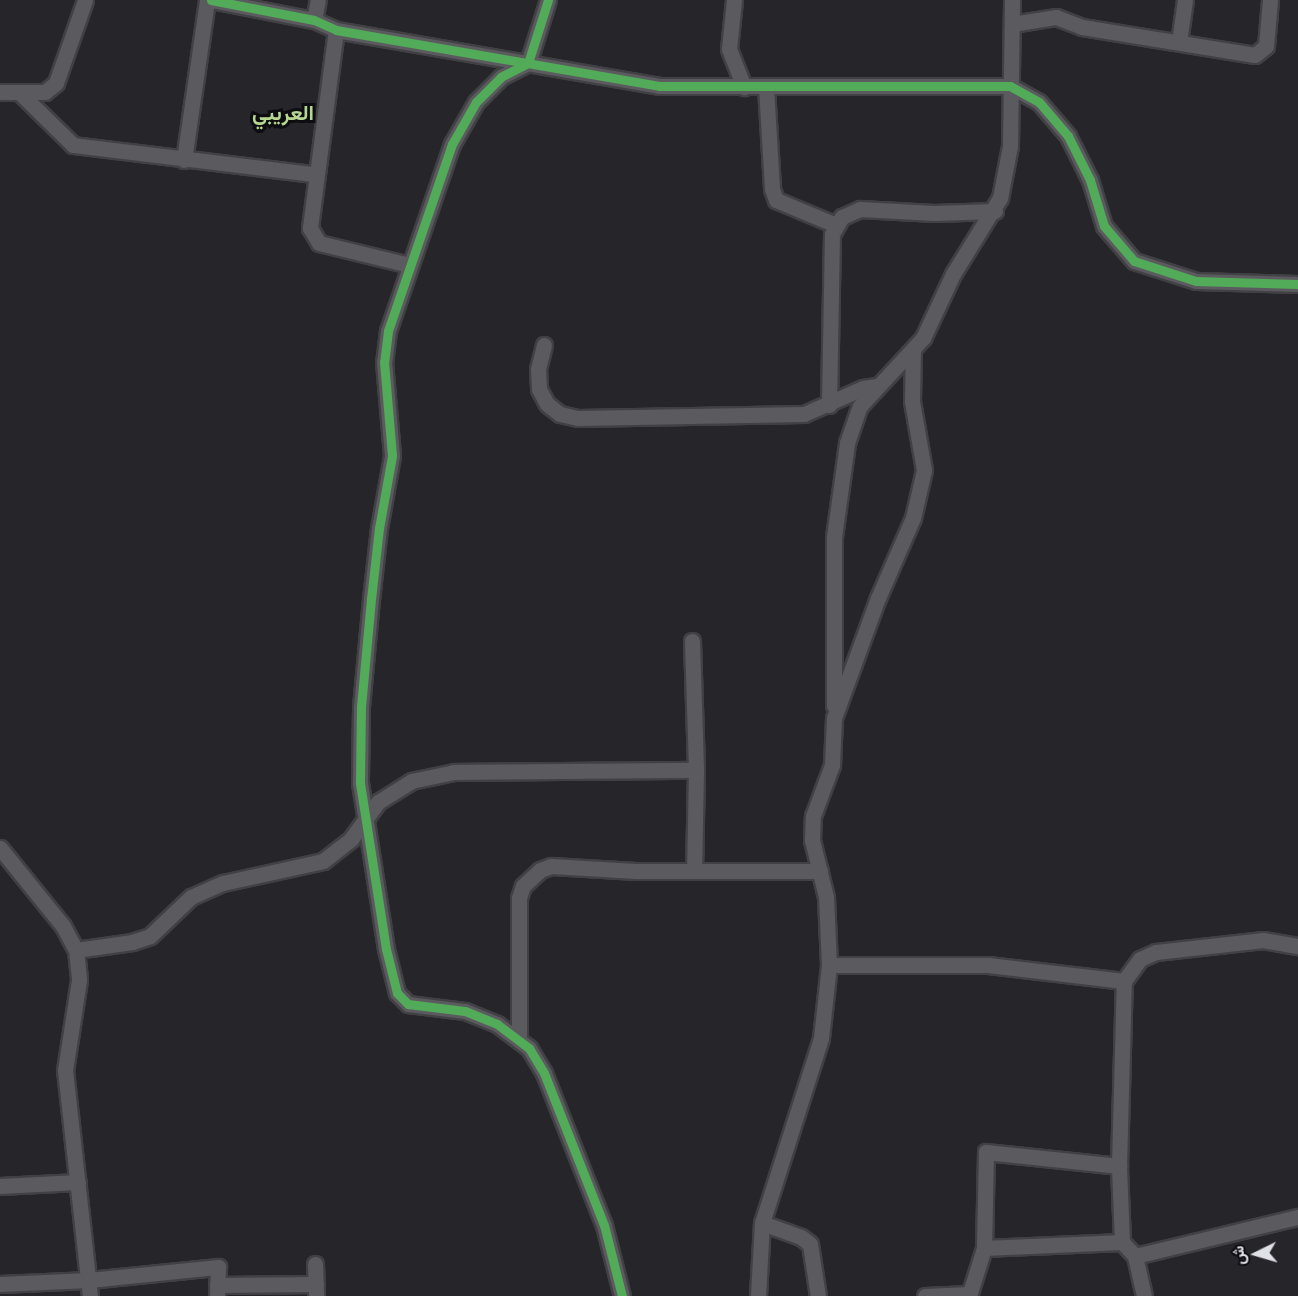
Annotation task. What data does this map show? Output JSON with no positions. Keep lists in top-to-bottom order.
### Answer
{
  "districts": ["العريبي"],
  "north": "left"
}
